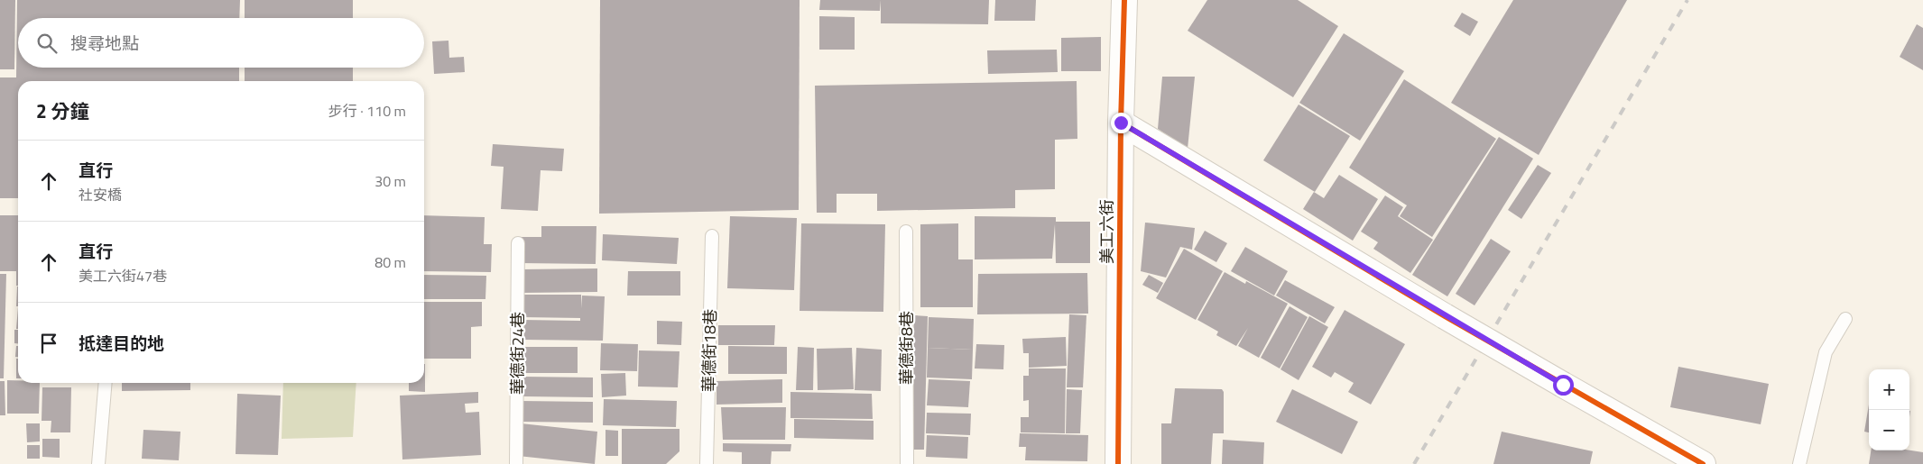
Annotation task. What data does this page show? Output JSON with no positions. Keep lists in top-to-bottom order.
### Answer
{
  "streets": {
    "street": ["美工六街"],
    "lane": ["華德街8巷", "華德街18巷", "華德街24巷"]
  },
  "page": {
    "search": "搜尋地點",
    "heading": ["2 分鐘", "步行 · 110 m"],
    "list": [
      ["直行", "社安橋", "30 m"],
      ["直行", "美工六街47巷", "80 m"],
      "抵達目的地"
    ],
    "map_buttons": ["+", "−"]
  }
}
